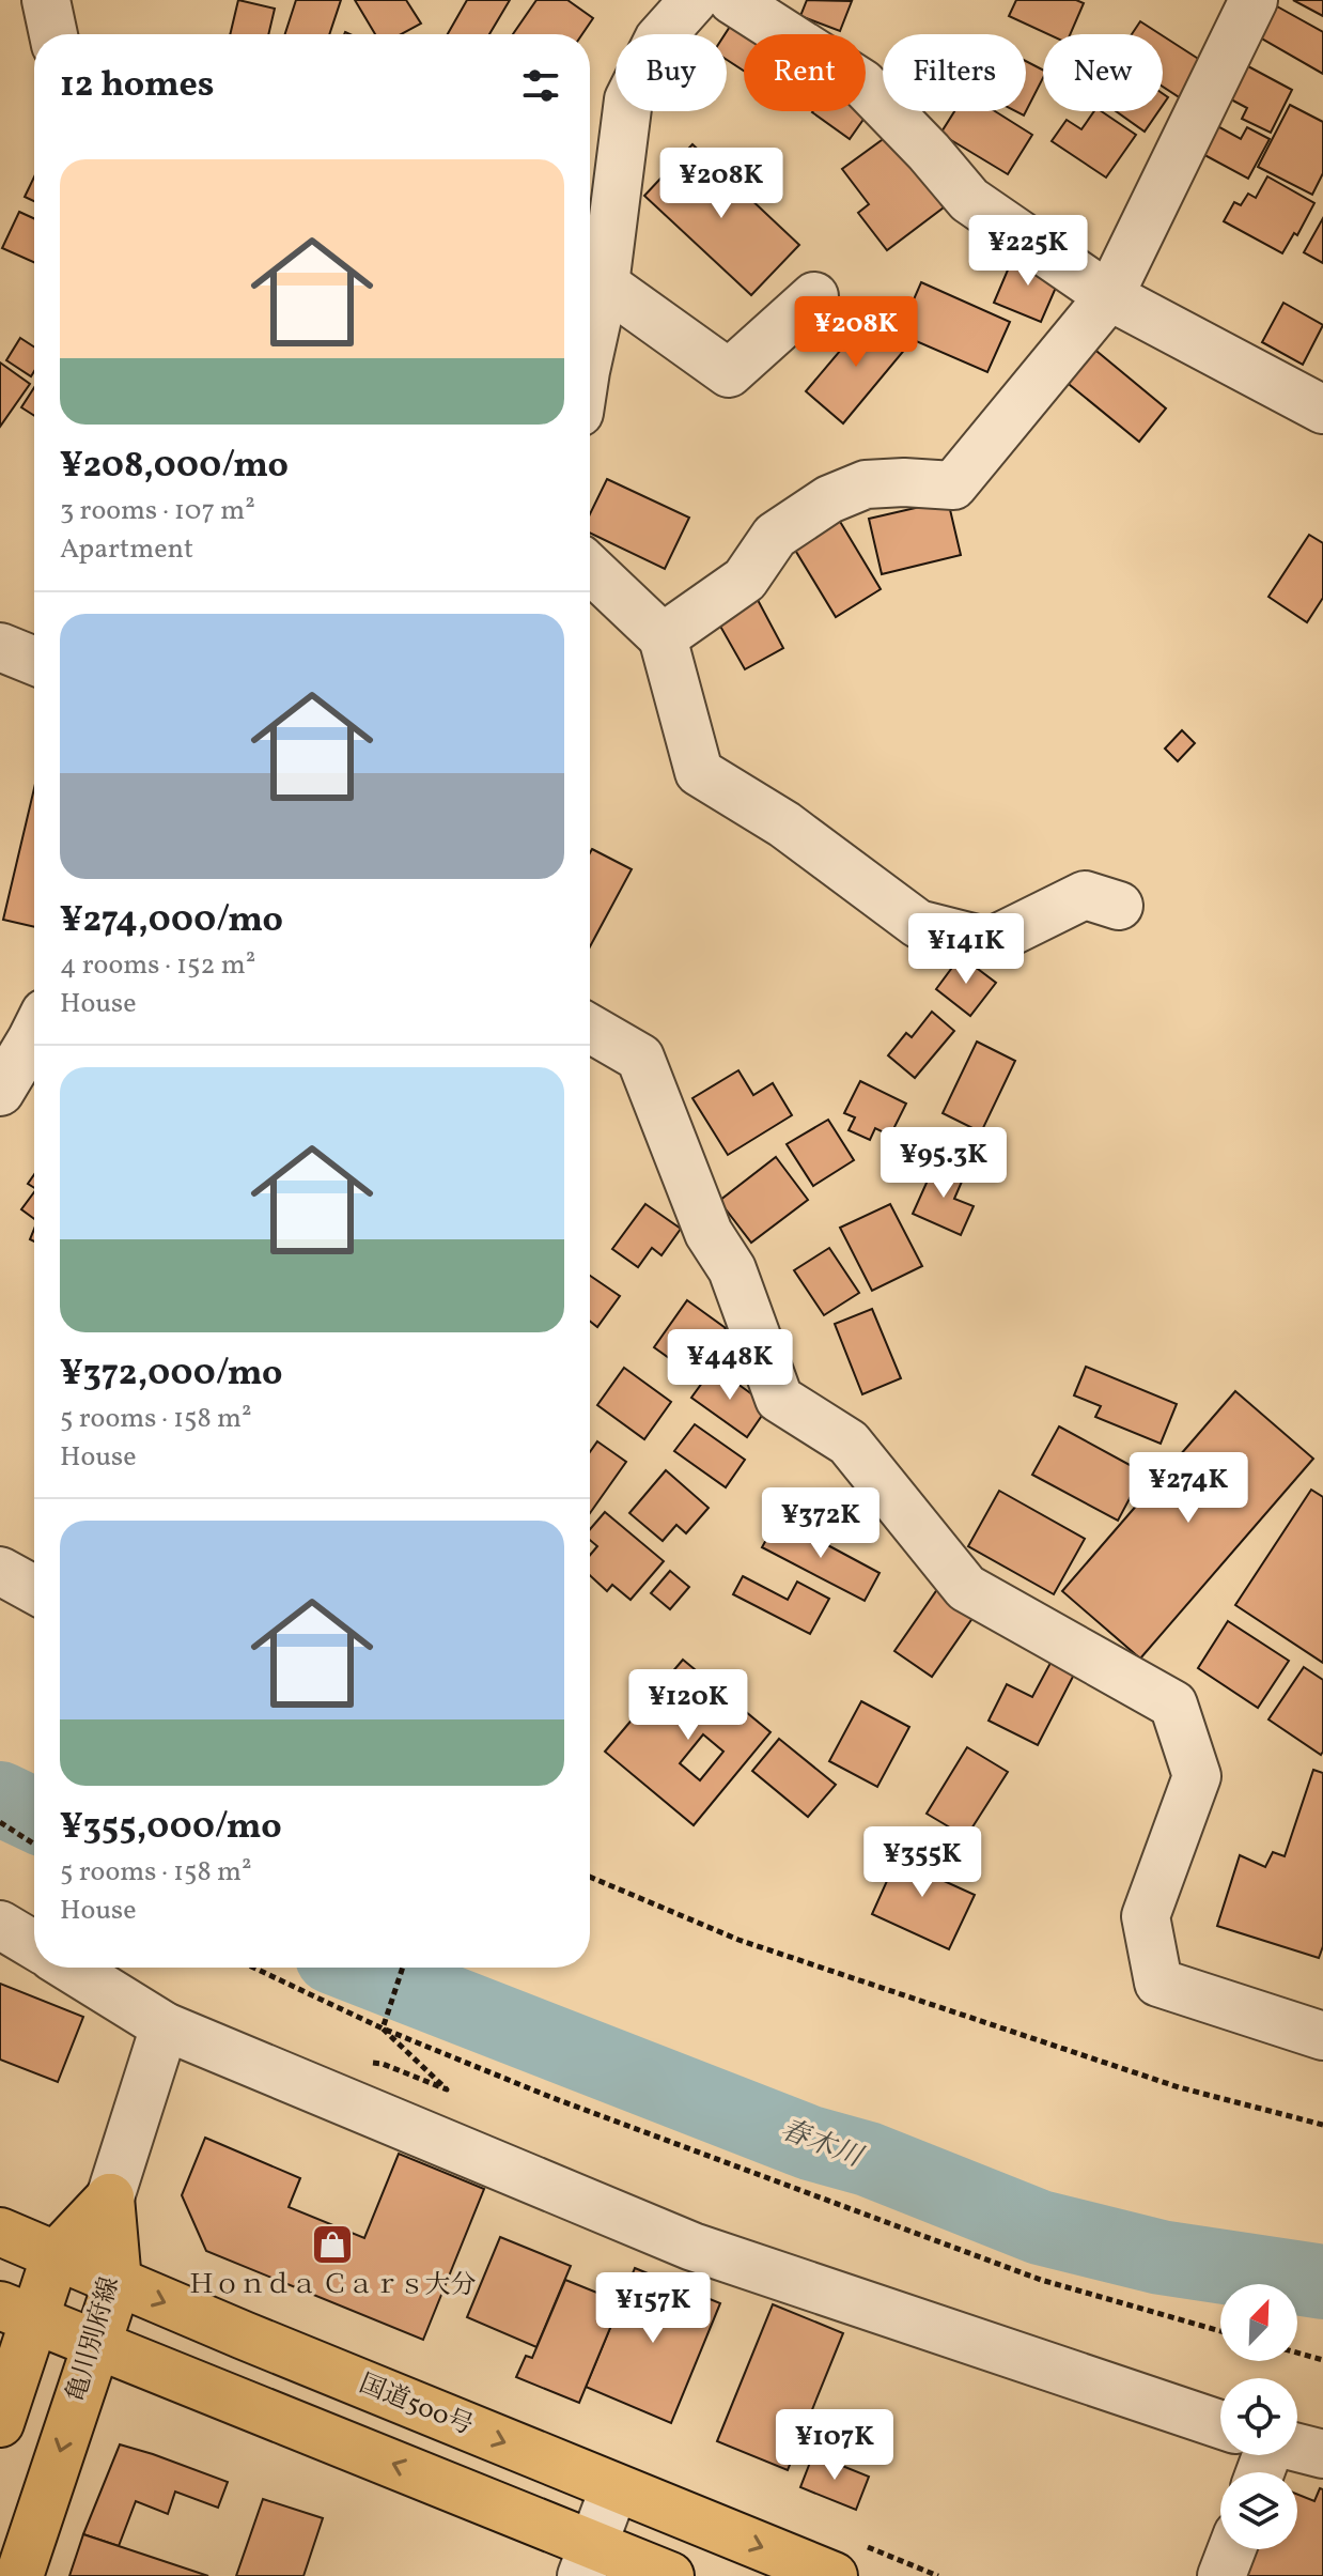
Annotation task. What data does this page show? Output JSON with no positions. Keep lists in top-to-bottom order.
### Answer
{
  "streets": {
    "main road": ["亀川別府線", "国道500号"]
  },
  "crossings": [
    ["亀川別府線", "国道500号"]
  ],
  "water": ["春木川"],
  "places": {
    "shop": ["Ｈｏｎｄａ Ｃａｒｓ大分"]
  },
  "north": "top right",
  "page": {
    "chip": [
      "Buy",
      "Rent",
      "Filters",
      "New"
    ],
    "heading": "12 homes",
    "list": [
      {
        "name": "¥208,000/mo",
        "note": "3 rooms · 107 m² · Apartment"
      },
      {
        "name": "¥274,000/mo",
        "note": "4 rooms · 152 m² · House"
      },
      {
        "name": "¥372,000/mo",
        "note": "5 rooms · 158 m² · House"
      },
      {
        "name": "¥355,000/mo",
        "note": "5 rooms · 158 m² · House"
      }
    ],
    "price": [
      "¥208K",
      "¥225K",
      "¥208K",
      "¥141K",
      "¥95.3K",
      "¥448K",
      "¥274K",
      "¥372K",
      "¥120K",
      "¥355K",
      "¥157K",
      "¥107K"
    ]
  }
}
